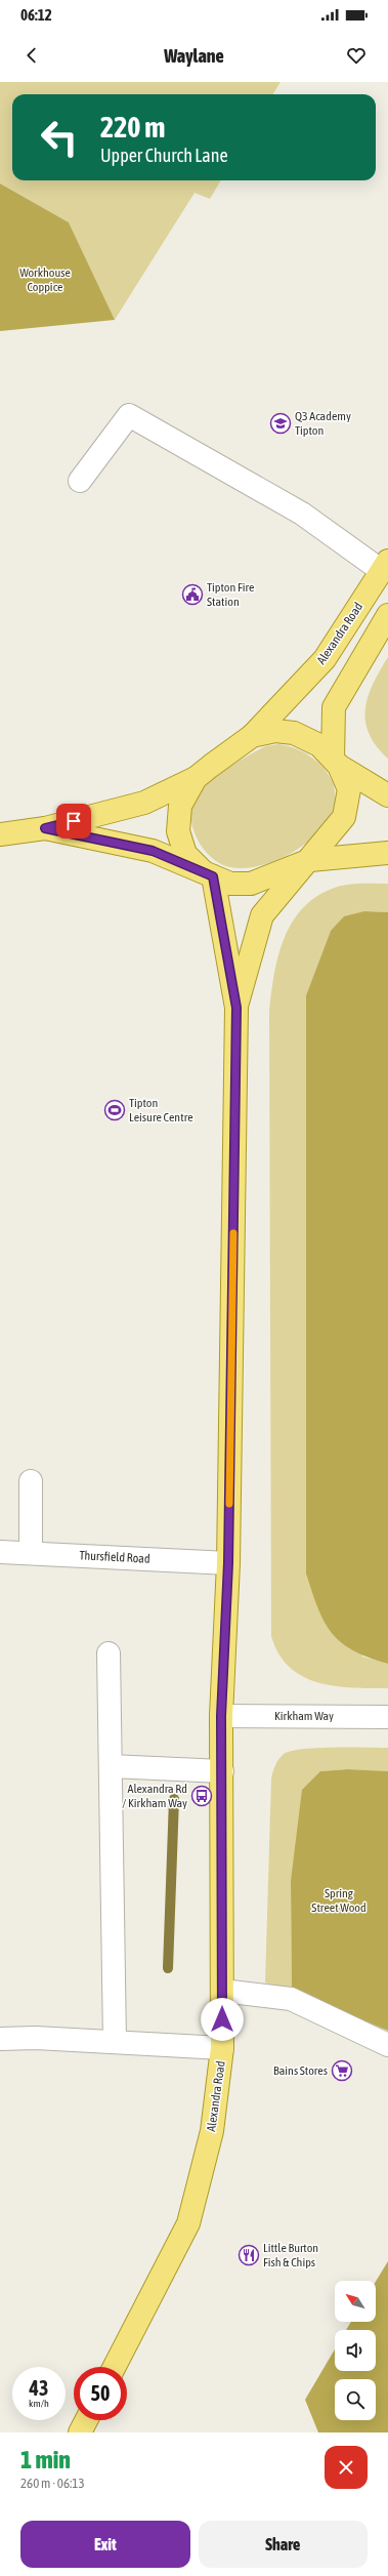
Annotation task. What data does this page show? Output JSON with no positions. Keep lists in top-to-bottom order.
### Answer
{
  "streets": {
    "main road": ["Alexandra Road"],
    "street": ["Thursfield Road", "Kirkham Way"]
  },
  "crossings": [
    ["Alexandra Road", "Thursfield Road"],
    ["Alexandra Road", "Kirkham Way"]
  ],
  "parks": ["Workhouse Coppice", "Spring Street Wood"],
  "places": {
    "school or university": ["Q3 Academy Tipton"],
    "public building": ["Tipton Fire Station"],
    "sports": ["Tipton Leisure Centre"],
    "bus stop": ["Alexandra Rd / Kirkham Way"],
    "supermarket": ["Bains Stores"],
    "restaurant": ["Little Burton Fish & Chips"]
  },
  "north": "top left",
  "page": {
    "status": "06:12",
    "header": "Waylane",
    "turn": ["220 m", "Upper Church Lane"],
    "speed": "43 km/h",
    "limit": "50",
    "heading": ["1 min", "260 m · 06:13"],
    "buttons": ["Exit", "Share"]
  }
}
